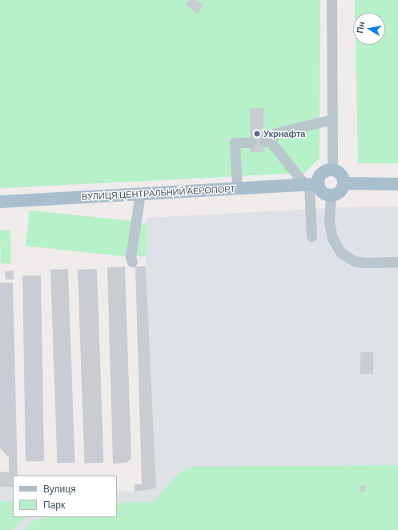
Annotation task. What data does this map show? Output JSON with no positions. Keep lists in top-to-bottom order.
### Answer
{
  "streets": {
    "main road": ["ВУЛИЦЯ ЦЕНТРАЛЬНИЙ АЕРОПОРТ"]
  },
  "places": ["Укрнафта"],
  "legend": ["Вулиця", "Парк"],
  "north": "left"
}
